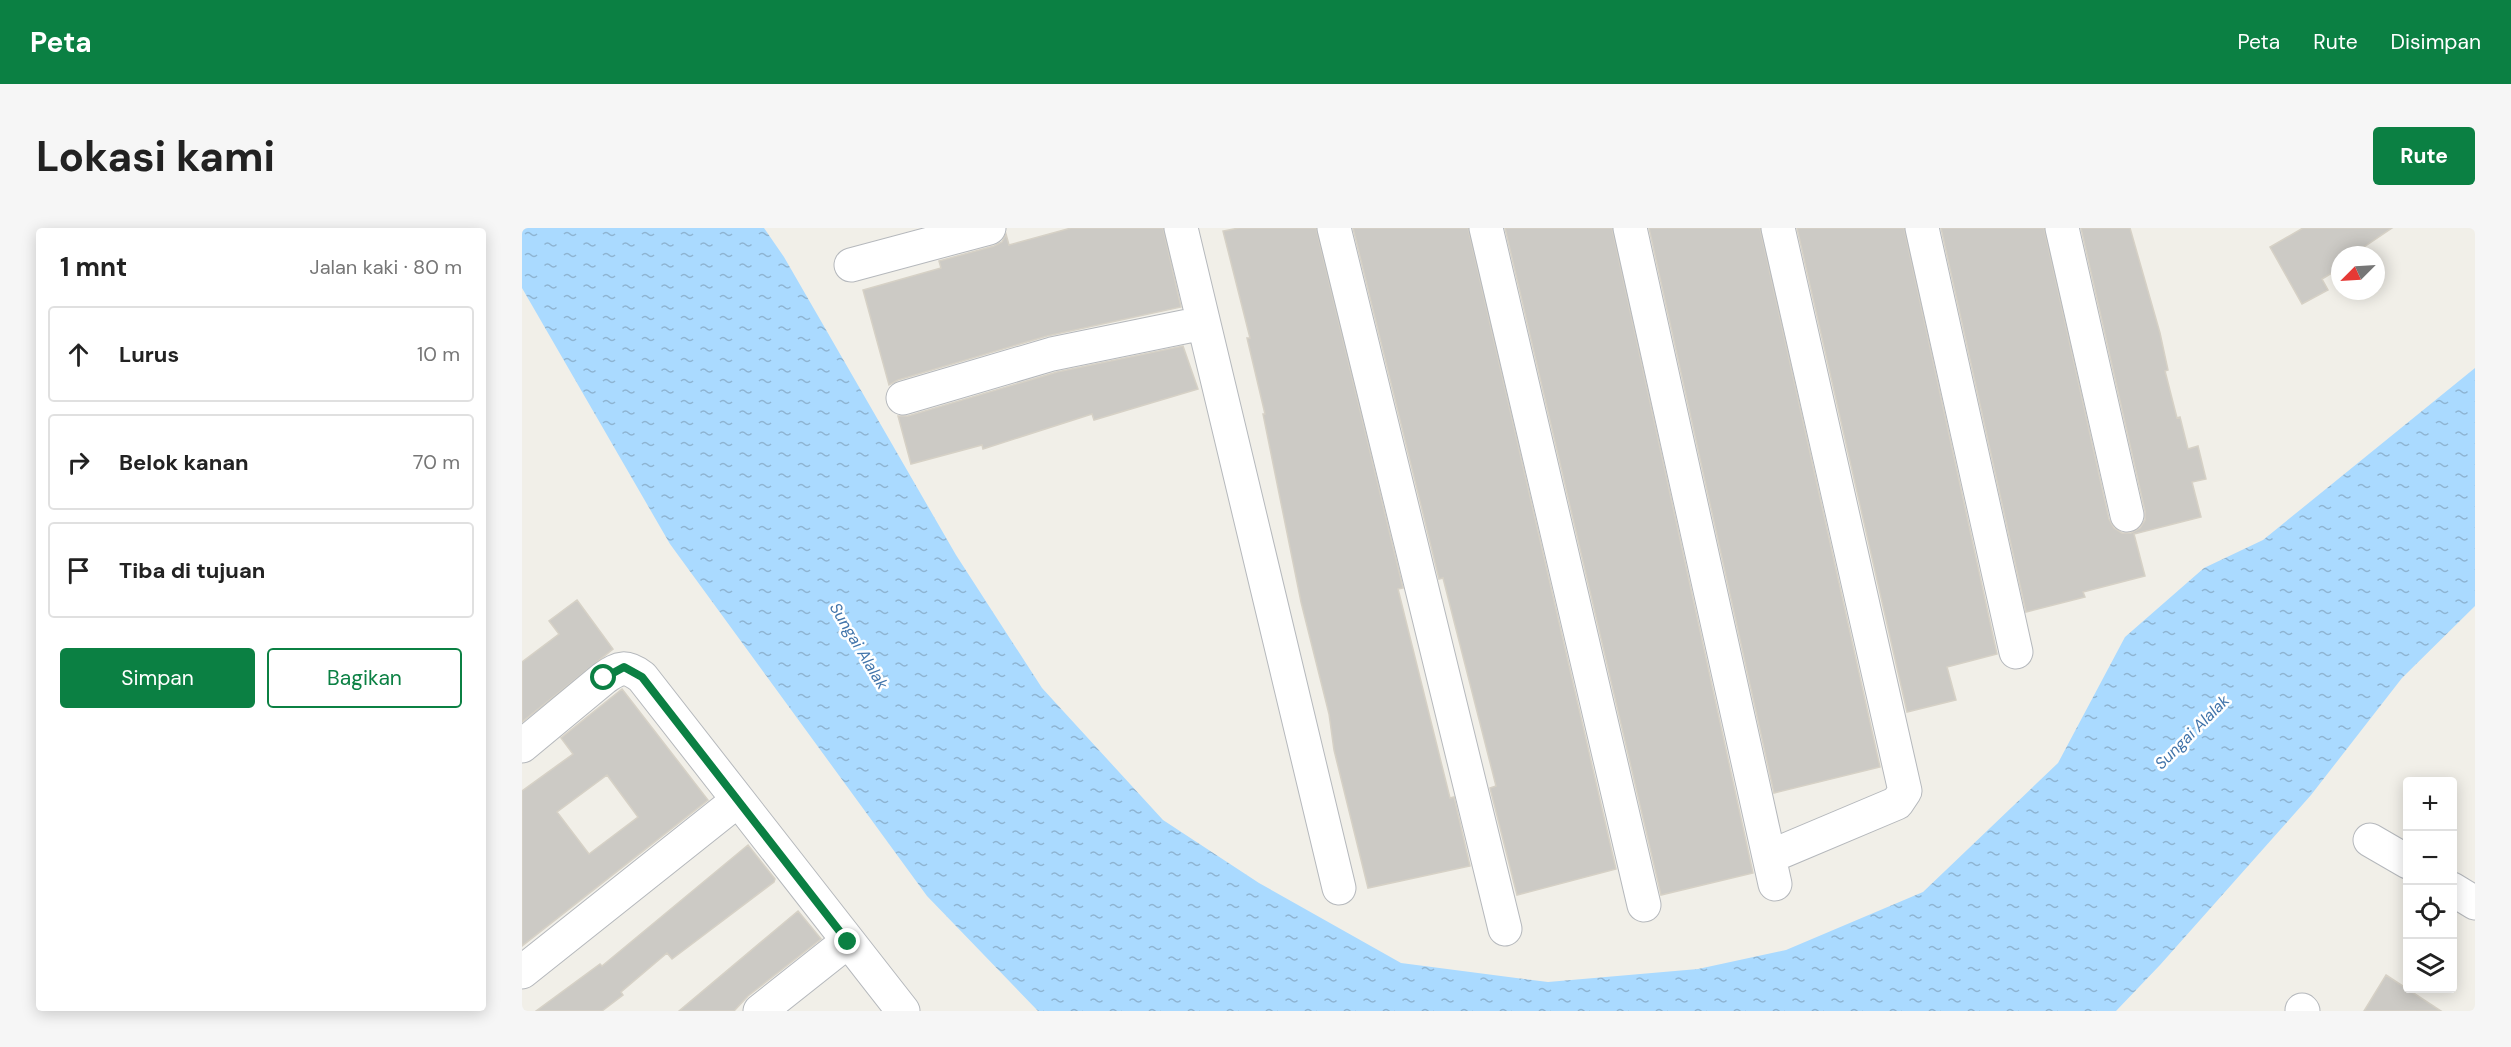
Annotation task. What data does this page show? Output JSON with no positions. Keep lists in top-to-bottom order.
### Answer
{
  "water": ["Sungai Alalak"],
  "north": "bottom left",
  "page": {
    "header": "Peta",
    "nav": ["Peta", "Rute", "Disimpan"],
    "buttons": [
      "Rute",
      ["Simpan", "Bagikan"]
    ],
    "title": "Lokasi kami",
    "heading": ["1 mnt", "Jalan kaki · 80 m"],
    "list": [
      ["Lurus", "10 m"],
      ["Belok kanan", "70 m"],
      "Tiba di tujuan"
    ],
    "map_buttons": ["+", "−"]
  }
}
